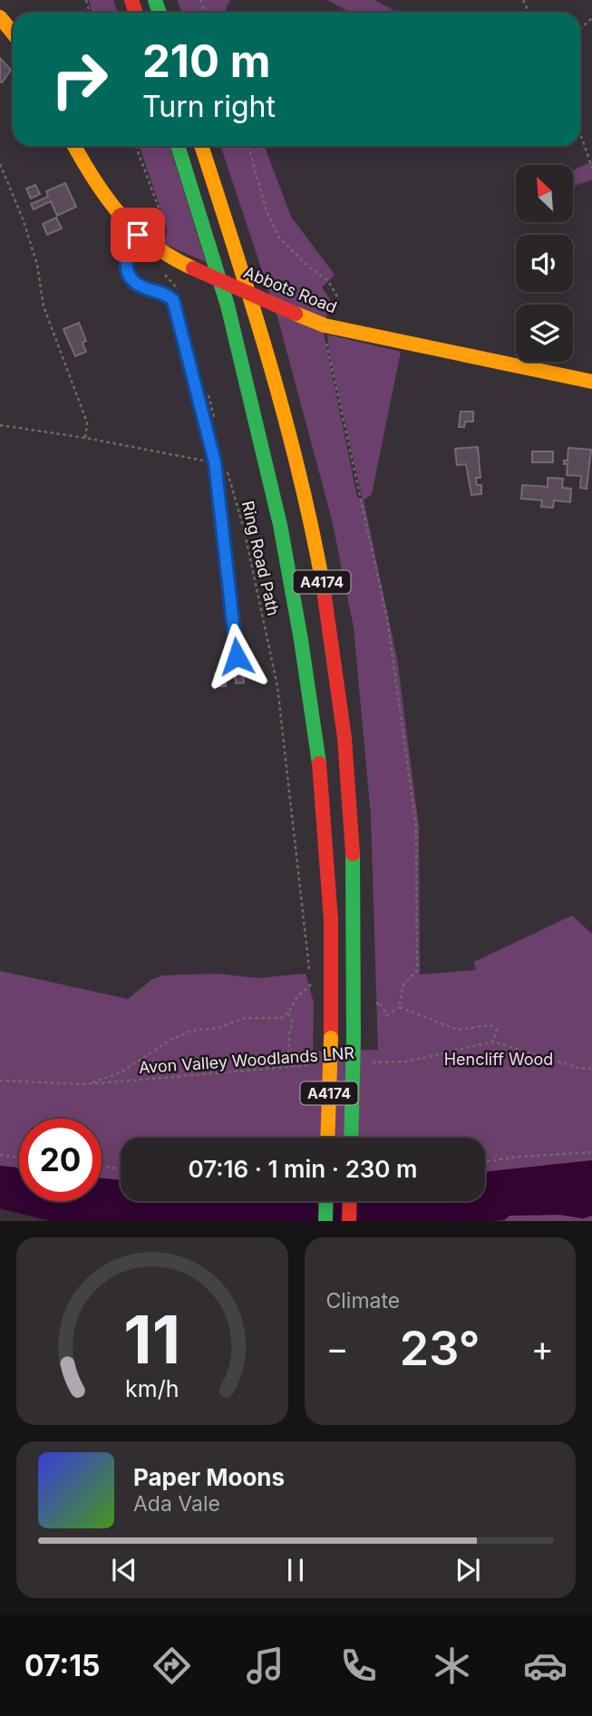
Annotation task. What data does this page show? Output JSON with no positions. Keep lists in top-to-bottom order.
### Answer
{
  "streets": {
    "main road": ["Abbots Road", "A4174"],
    "path": ["Ring Road Path", "Avon Valley Woodlands LNR"]
  },
  "parks": ["Hencliff Wood"],
  "north": "top left",
  "page": {
    "turn": ["210 m", "Turn right"],
    "limit": "20",
    "trip": "07:16 · 1 min · 230 m",
    "tile": "Climate",
    "heat": ["−", "23°", "+"],
    "song": ["Paper Moons", "Ada Vale"],
    "tabs": "07:15",
    "gauge": ["11", "km/h"]
  }
}
